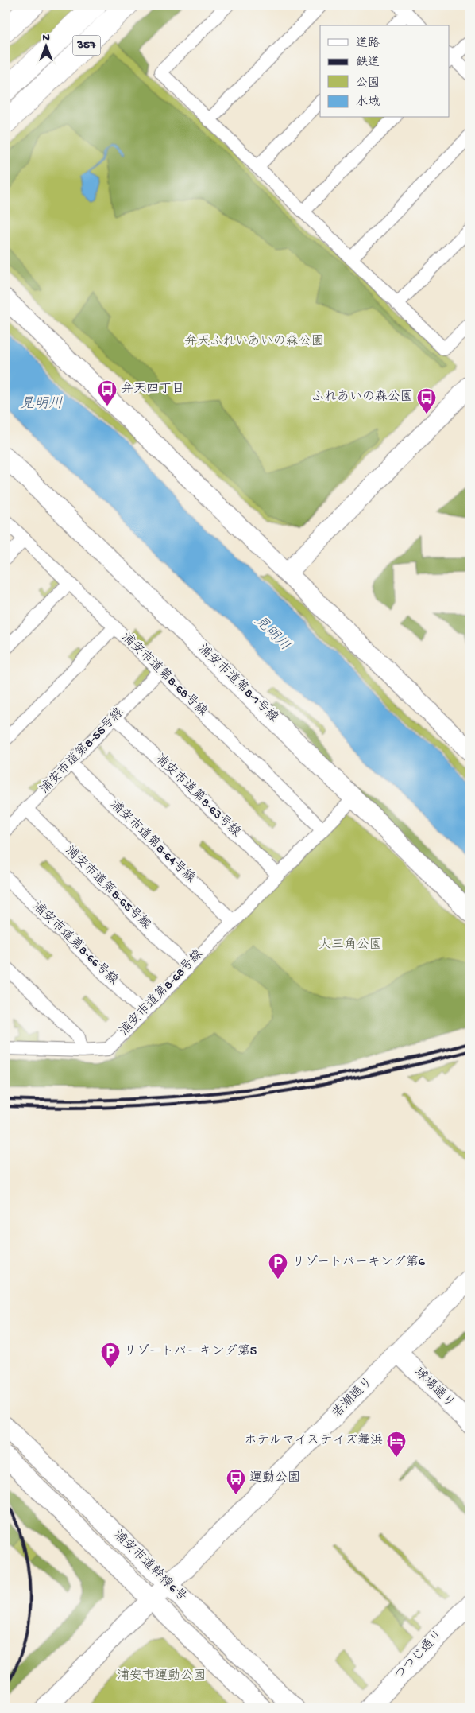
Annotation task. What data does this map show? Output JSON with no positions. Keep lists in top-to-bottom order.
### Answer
{
  "streets": {
    "highway": ["357"],
    "street": [
      "浦安市道第8-68号線",
      "浦安市道第8-1号線",
      "浦安市道第8-55号線",
      "浦安市道第8-63号線",
      "浦安市道第8-64号線",
      "浦安市道第8-65号線",
      "浦安市道第8-66号線",
      "球場通り",
      "若潮通り",
      "浦安市道幹線6号",
      "つつじ通り"
    ]
  },
  "crossings": [
    ["浦安市道第8-68号線", "浦安市道第8-1号線"],
    ["浦安市道第8-68号線", "浦安市道第8-55号線"],
    ["浦安市道第8-68号線", "浦安市道第8-63号線"],
    ["浦安市道第8-68号線", "浦安市道第8-64号線"],
    ["浦安市道第8-68号線", "浦安市道第8-65号線"],
    ["浦安市道第8-68号線", "浦安市道第8-66号線"],
    ["浦安市道第8-55号線", "浦安市道第8-63号線"],
    ["浦安市道第8-55号線", "浦安市道第8-64号線"],
    ["浦安市道第8-55号線", "浦安市道第8-65号線"],
    ["球場通り", "若潮通り"],
    ["若潮通り", "浦安市道幹線6号"]
  ],
  "water": ["見明川"],
  "parks": ["弁天ふれいあいの森公園", "大三角公園", "浦安市運動公園"],
  "places": {
    "bus stop": ["弁天四丁目", "ふれあいの森公園", "運動公園"],
    "parking": ["リゾートパーキング第6", "リゾートパーキング第5"],
    "hotel": ["ホテルマイステイズ舞浜"]
  },
  "legend": [
    "道路",
    "鉄道",
    "公園",
    "水域"
  ],
  "north": "top"
}
